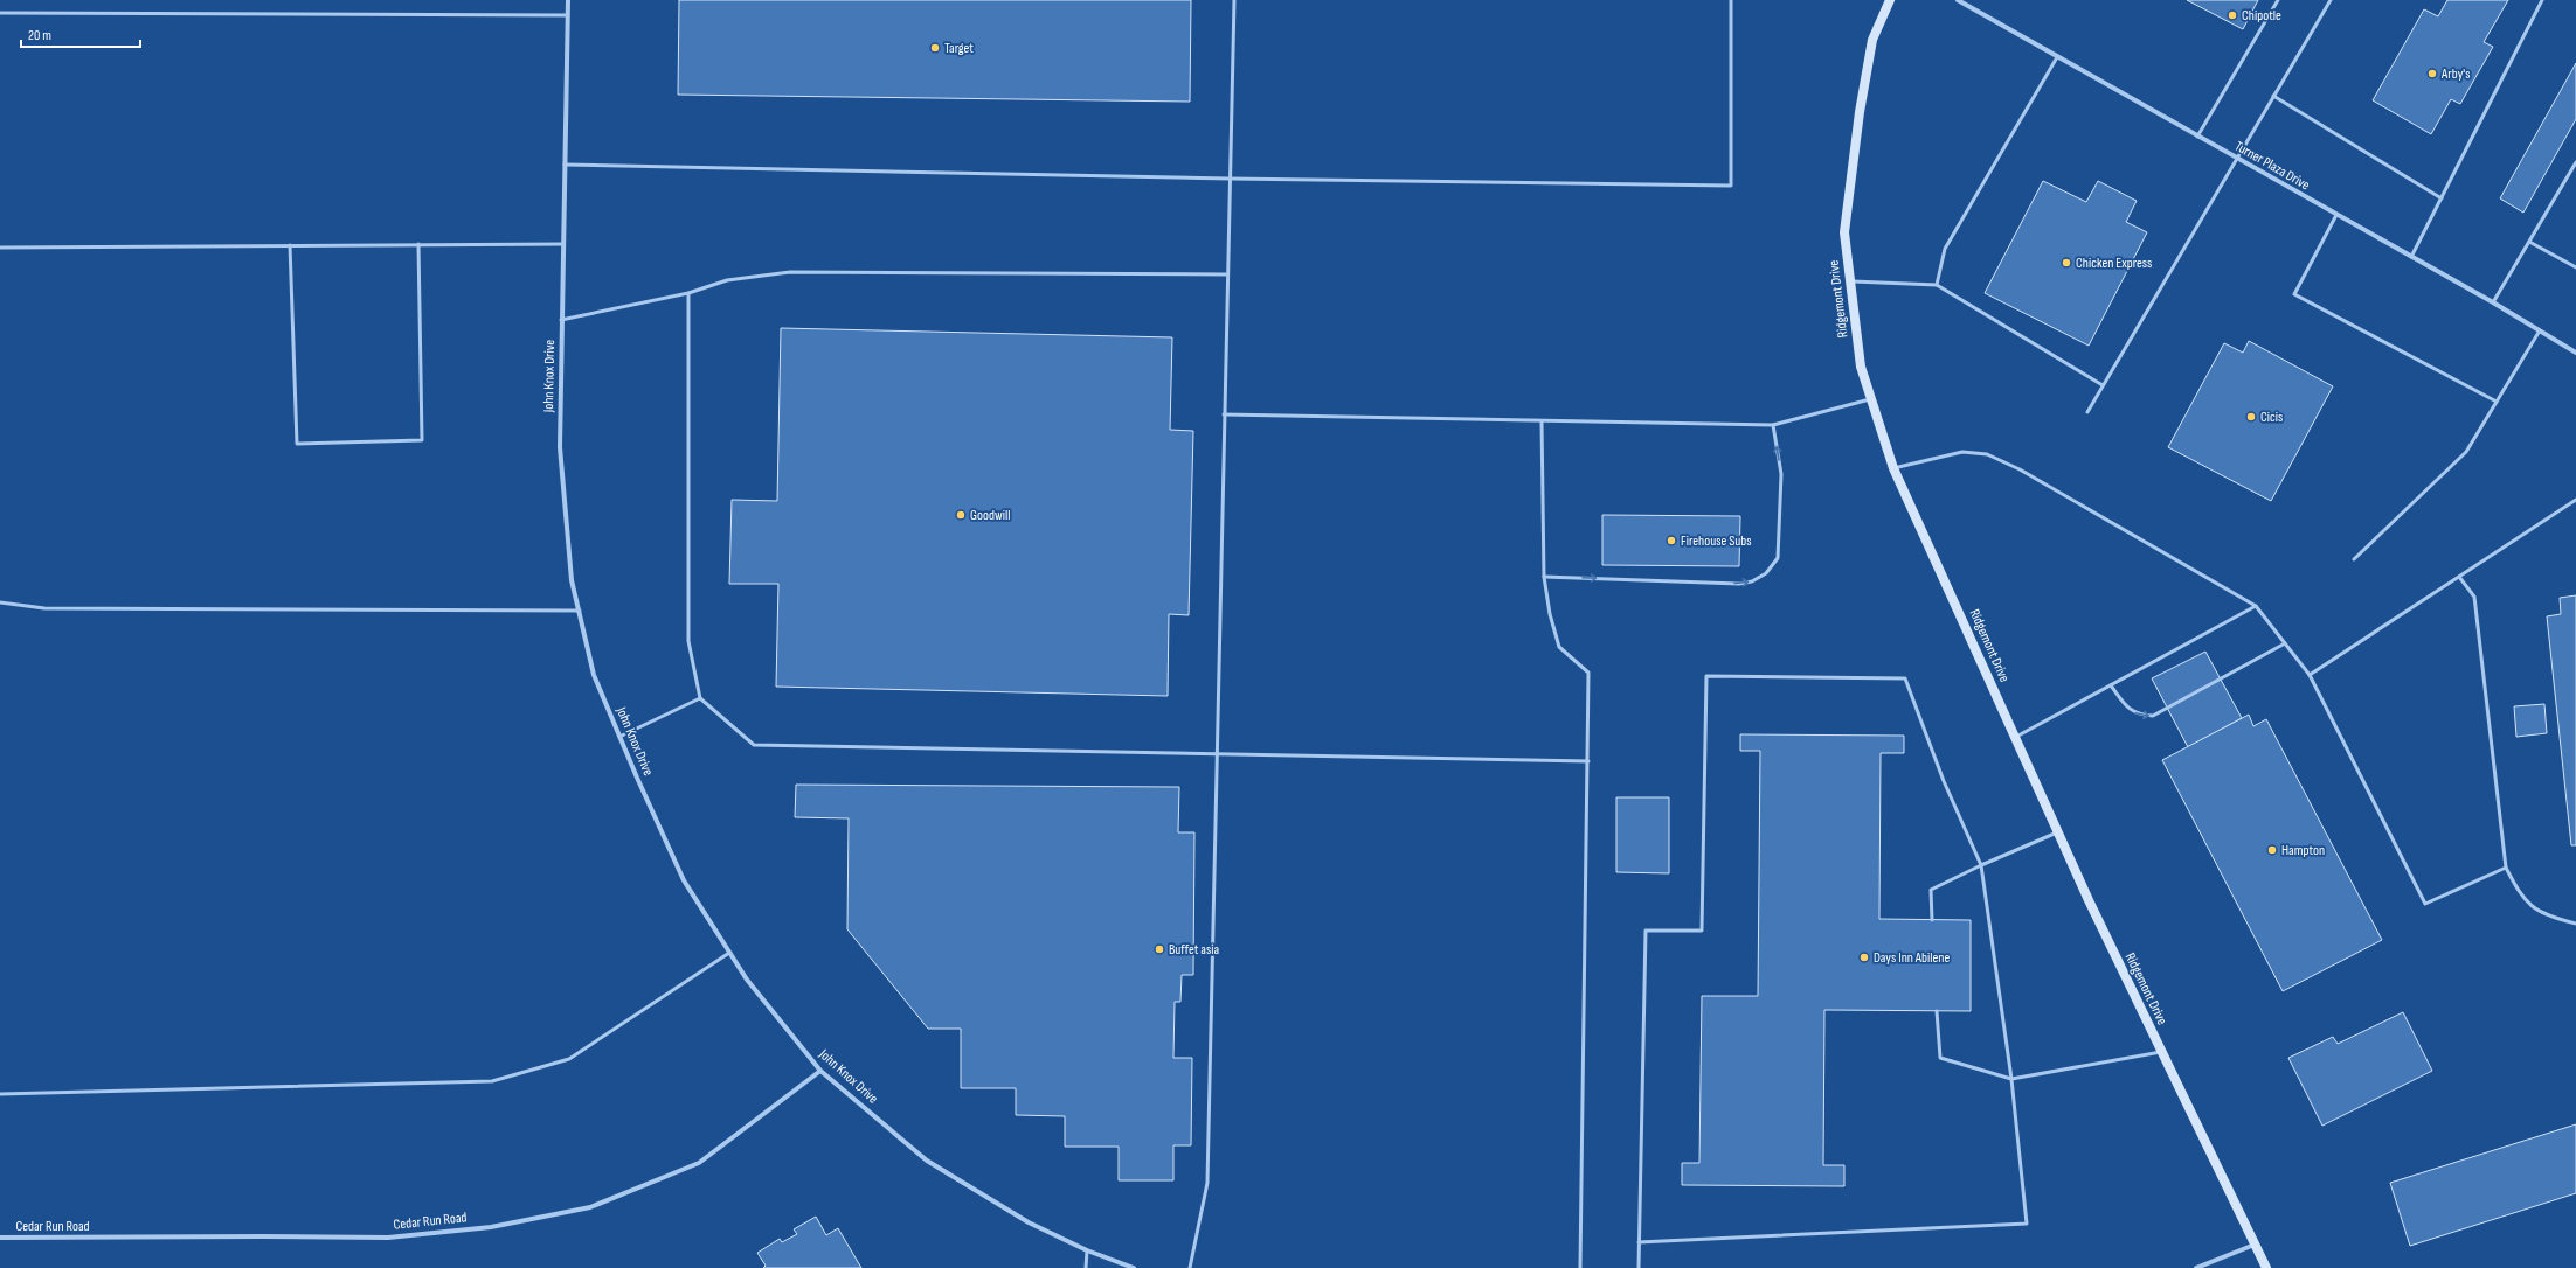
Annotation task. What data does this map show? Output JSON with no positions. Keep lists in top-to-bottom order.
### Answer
{
  "streets": {
    "street": [
      "Turner Plaza Drive",
      "Ridgemont Drive",
      "John Knox Drive",
      "Cedar Run Road"
    ]
  },
  "crossings": [
    ["John Knox Drive", "Cedar Run Road"]
  ],
  "places": [
    "Chipotle",
    "Target",
    "Arby's",
    "Chicken Express",
    "Cicis",
    "Goodwill",
    "Firehouse Subs",
    "Hampton",
    "Buffet asia",
    "Days Inn Abilene"
  ],
  "scale_bar": "20 m"
}
